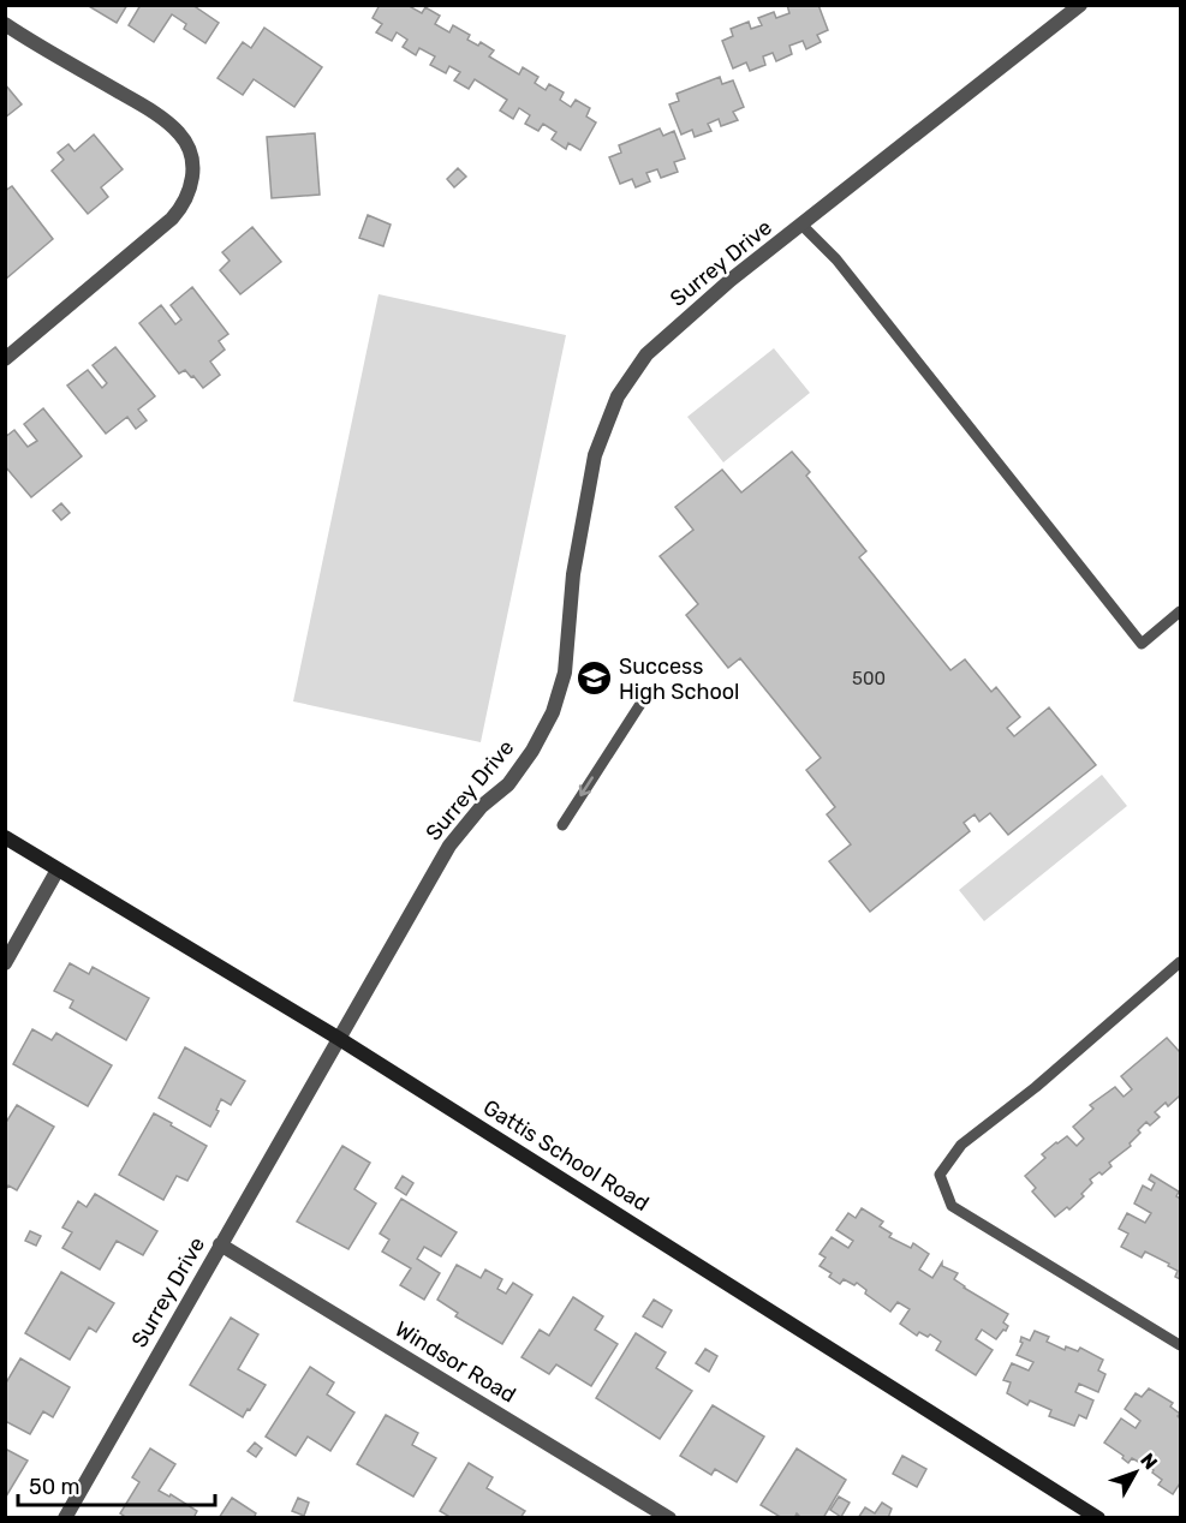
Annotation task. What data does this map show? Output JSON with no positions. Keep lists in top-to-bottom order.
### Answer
{
  "streets": {
    "main road": ["Gattis School Road"],
    "street": ["Surrey Drive", "Windsor Road"]
  },
  "crossings": [
    ["Surrey Drive", "Gattis School Road"],
    ["Surrey Drive", "Windsor Road"]
  ],
  "places": {
    "school or university": ["Success High School"]
  },
  "house_numbers": ["500"],
  "scale_bar": "50 m",
  "north": "top right"
}
